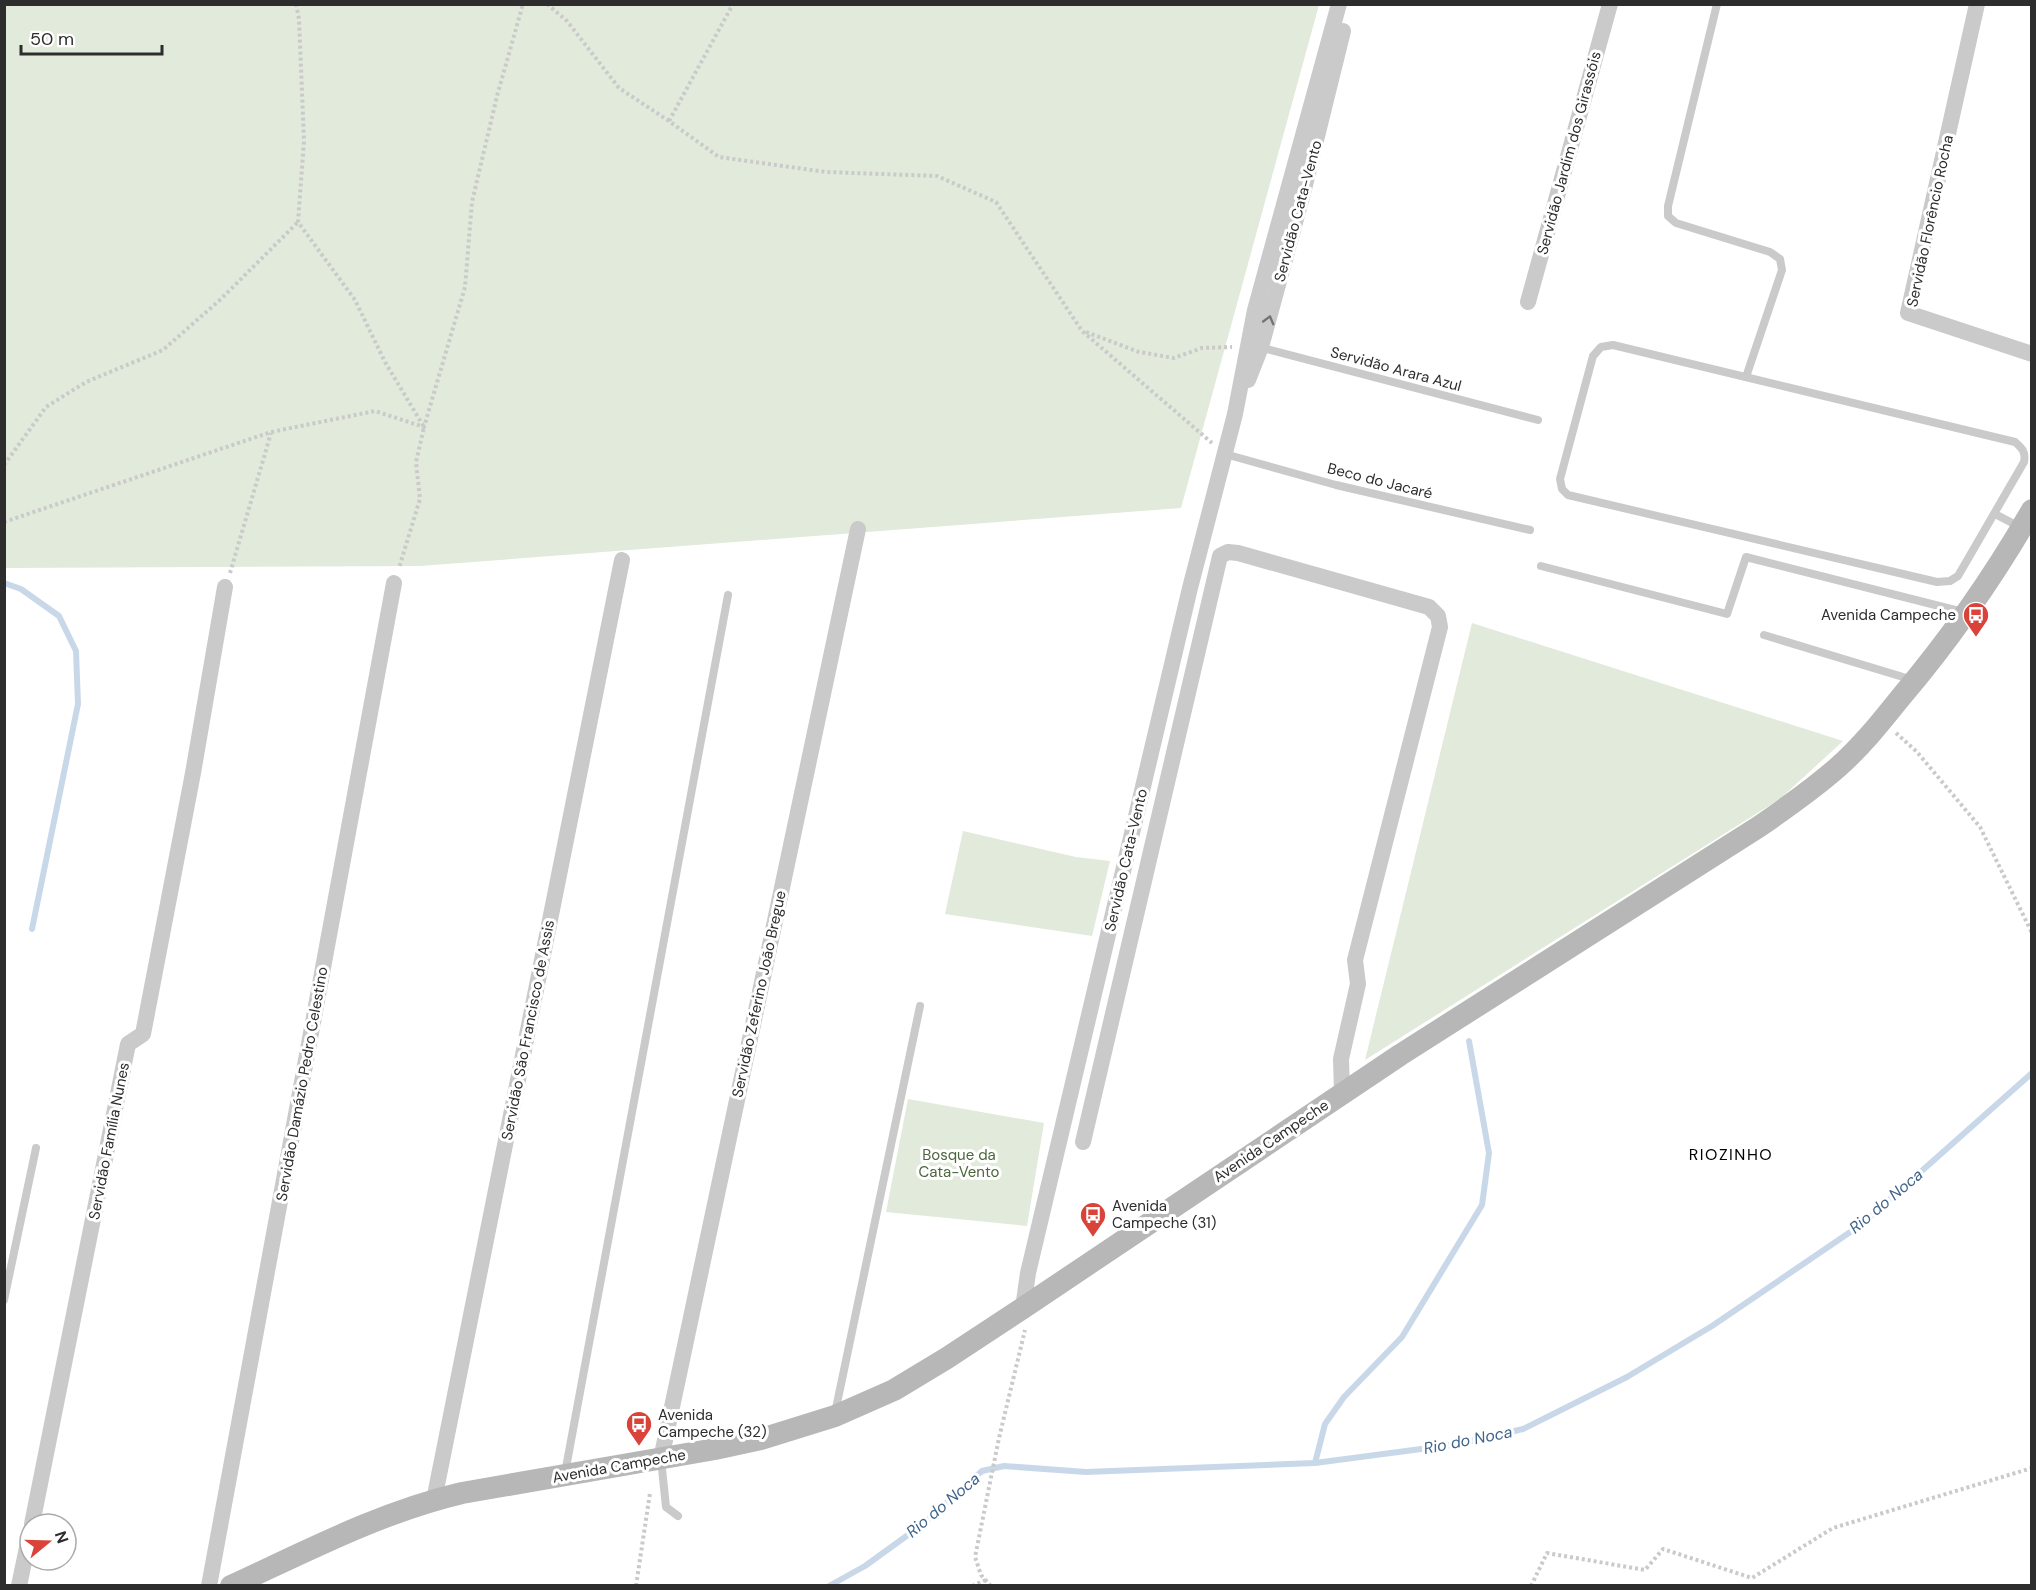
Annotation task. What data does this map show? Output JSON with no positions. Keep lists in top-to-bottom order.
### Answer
{
  "streets": {
    "main road": ["Avenida Campeche"],
    "street": [
      "Servidão Jardim dos Girassóis",
      "Servidão Cata-Vento",
      "Servidão Florêncio Rocha",
      "Servidão Zeferino João Bregue",
      "Servidão São Francisco de Assis",
      "Servidão Damázio Pedro Celestino",
      "Servidão Família Nunes"
    ],
    "lane": ["Servidão Arara Azul", "Beco do Jacaré"]
  },
  "crossings": [
    ["Servidão Cata-Vento", "Servidão Arara Azul"],
    ["Servidão Cata-Vento", "Beco do Jacaré"],
    ["Servidão Cata-Vento", "Avenida Campeche"],
    ["Servidão Zeferino João Bregue", "Avenida Campeche"],
    ["Servidão São Francisco de Assis", "Avenida Campeche"]
  ],
  "districts": ["RIOZINHO"],
  "water": ["Rio do Noca"],
  "parks": ["Bosque da Cata-Vento"],
  "places": {
    "bus stop": ["Avenida Campeche", "Avenida Campeche (31)", "Avenida Campeche (32)"]
  },
  "scale_bar": "50 m",
  "north": "right"
}
